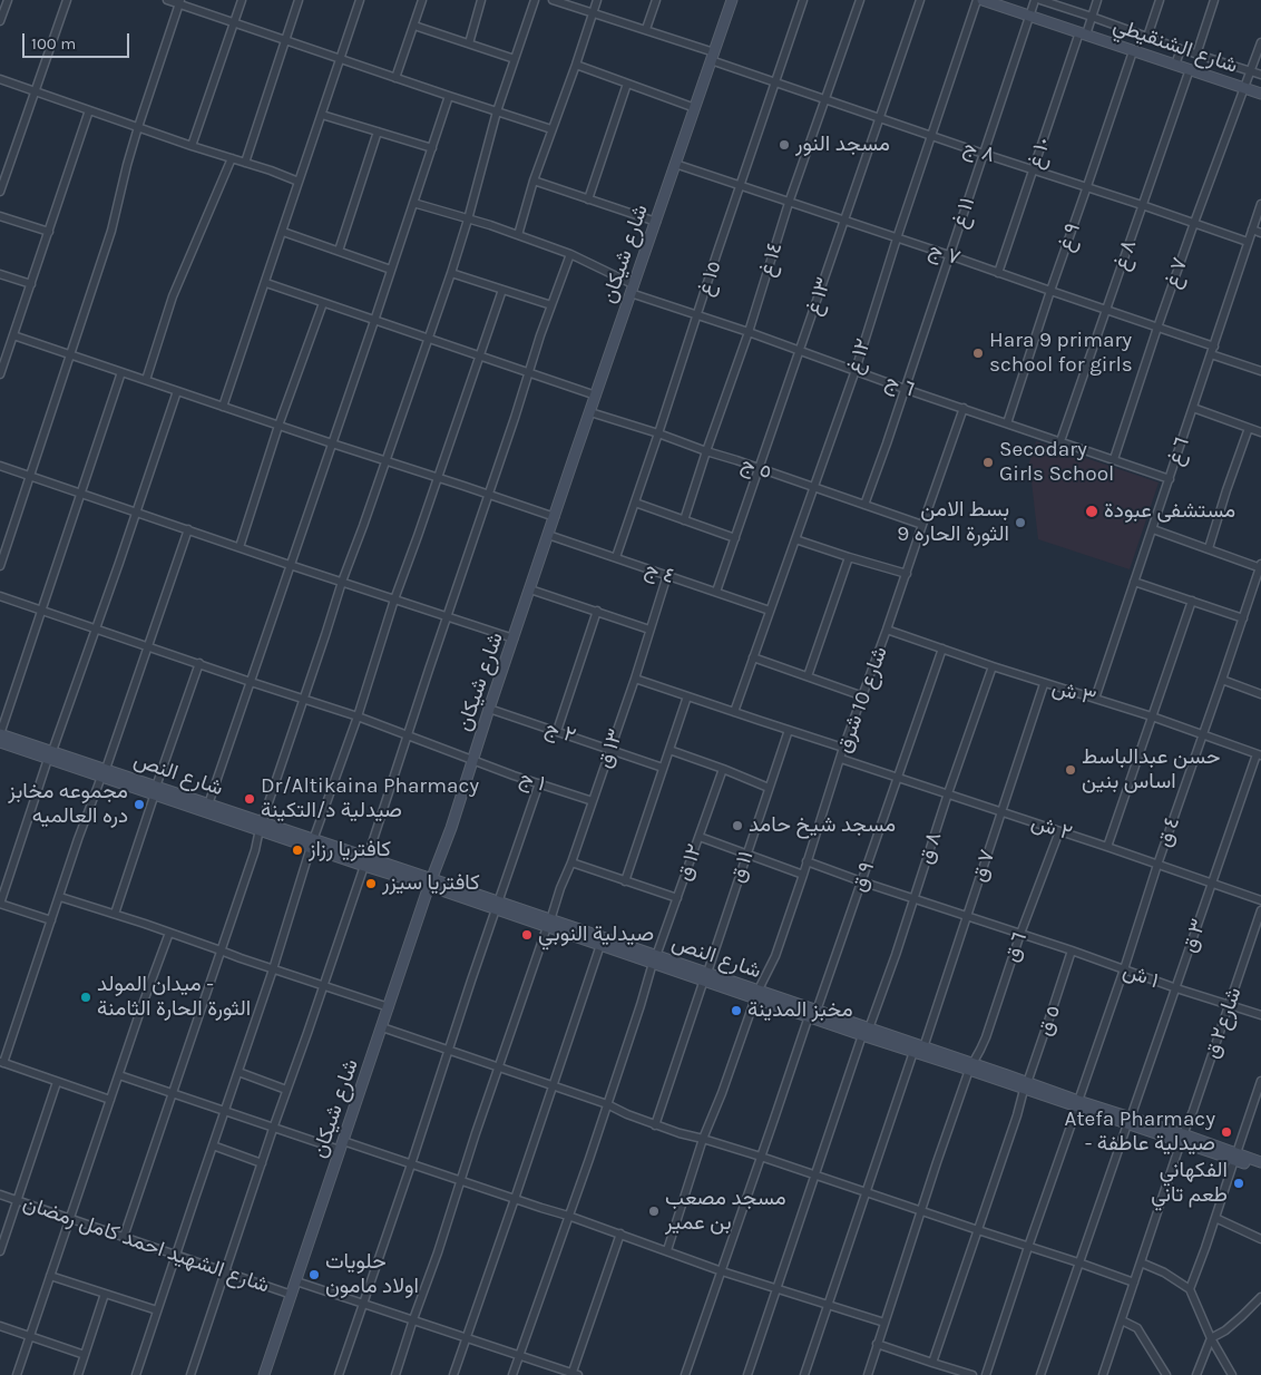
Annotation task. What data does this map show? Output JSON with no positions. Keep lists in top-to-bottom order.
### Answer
{
  "streets": {
    "main road": ["شارع الشنقيطي", "شارع شيكان", "شارع النص"],
    "street": [
      "٨ ج",
      "١٠ غ",
      "١١ غ",
      "٩ غ",
      "٧ ج",
      "٨ غ",
      "١٤ غ",
      "٧ غ",
      "١٥ غ",
      "١٣ غ",
      "١٢ غ",
      "٦ ج",
      "٦ غ",
      "٥ ج",
      "٤ ج",
      "٣ ش",
      "شارع 10 شرق",
      "٢ ج",
      "١٣ ق",
      "١ ج",
      "٢ ش",
      "٤ ق",
      "٨ ق",
      "١٢ ق",
      "٧ ق",
      "١١ ق",
      "٩ ق",
      "٣ ق",
      "٦ ق",
      "١ ش",
      "٥ ق",
      "شارع٢ ق",
      "شارع الشهيد احمد كامل رمضان"
    ]
  },
  "crossings": [
    ["شارع الشنقيطي", "١٠ غ"],
    ["شارع الشنقيطي", "١١ غ"],
    ["شارع الشنقيطي", "٩ غ"],
    ["شارع الشنقيطي", "٨ غ"],
    ["شارع الشنقيطي", "٧ غ"],
    ["٨ ج", "١٠ غ"],
    ["٨ ج", "١١ غ"],
    ["٨ ج", "٩ غ"],
    ["٨ ج", "شارع شيكان"],
    ["٨ ج", "٨ غ"],
    ["٨ ج", "١٤ غ"],
    ["٨ ج", "٧ غ"],
    ["٨ ج", "١٥ غ"],
    ["٨ ج", "١٣ غ"],
    ["٨ ج", "١٢ غ"],
    ["٨ ج", "٦ غ"],
    ["١٠ غ", "٧ ج"],
    ["١١ غ", "٧ ج"],
    ["١١ غ", "٦ ج"],
    ["١١ غ", "٥ ج"],
    ["٩ غ", "٧ ج"],
    ["٩ غ", "٦ ج"],
    ["شارع شيكان", "٧ ج"],
    ["شارع شيكان", "٦ ج"],
    ["شارع شيكان", "٥ ج"],
    ["شارع شيكان", "٤ ج"],
    ["شارع شيكان", "٢ ج"],
    ["شارع شيكان", "شارع النص"],
    ["شارع شيكان", "١ ج"],
    ["شارع شيكان", "شارع الشهيد احمد كامل رمضان"],
    ["٧ ج", "٨ غ"],
    ["٧ ج", "١٤ غ"],
    ["٧ ج", "٧ غ"],
    ["٧ ج", "١٥ غ"],
    ["٧ ج", "١٣ غ"],
    ["٧ ج", "١٢ غ"],
    ["٧ ج", "٦ غ"],
    ["٨ غ", "٦ ج"],
    ["١٤ غ", "٦ ج"],
    ["١٤ غ", "٥ ج"],
    ["٧ غ", "٦ ج"],
    ["١٥ غ", "٦ ج"],
    ["١٥ غ", "٥ ج"],
    ["١٥ غ", "٤ ج"],
    ["١٣ غ", "٦ ج"],
    ["١٣ غ", "٥ ج"],
    ["١٣ غ", "٤ ج"],
    ["١٢ غ", "٦ ج"],
    ["١٢ غ", "٥ ج"],
    ["١٢ غ", "٤ ج"],
    ["٦ ج", "٦ غ"],
    ["٦ ج", "شارع 10 شرق"],
    ["٦ غ", "٣ ش"],
    ["٥ ج", "شارع 10 شرق"],
    ["٤ ج", "١٣ ق"],
    ["٣ ش", "شارع 10 شرق"],
    ["٣ ش", "٤ ق"],
    ["٣ ش", "٨ ق"],
    ["٣ ش", "٧ ق"],
    ["٣ ش", "٩ ق"],
    ["٣ ش", "٣ ق"],
    ["شارع 10 شرق", "شارع النص"],
    ["شارع 10 شرق", "٢ ش"],
    ["شارع 10 شرق", "١ ش"],
    ["٢ ج", "١٣ ق"],
    ["١٣ ق", "شارع النص"],
    ["١٣ ق", "١ ج"],
    ["شارع النص", "٤ ق"],
    ["شارع النص", "٨ ق"],
    ["شارع النص", "١٢ ق"],
    ["شارع النص", "٧ ق"],
    ["شارع النص", "١١ ق"],
    ["شارع النص", "٩ ق"],
    ["شارع النص", "٣ ق"],
    ["شارع النص", "٦ ق"],
    ["شارع النص", "٥ ق"],
    ["شارع النص", "شارع٢ ق"],
    ["٢ ش", "٤ ق"],
    ["٢ ش", "٨ ق"],
    ["٢ ش", "٧ ق"],
    ["٢ ش", "٩ ق"],
    ["٢ ش", "٣ ق"],
    ["٢ ش", "٦ ق"],
    ["٤ ق", "١ ش"],
    ["٨ ق", "١ ش"],
    ["٧ ق", "١ ش"],
    ["٩ ق", "١ ش"],
    ["٣ ق", "١ ش"],
    ["٦ ق", "١ ش"],
    ["١ ش", "٥ ق"],
    ["١ ش", "شارع٢ ق"]
  ],
  "places": [
    "مسجد النور",
    "Hara 9 primary school for girls",
    "Secodary Girls School",
    "مستشفى عبودة",
    "بسط الامن الثورة الحاره 9",
    "حسن عبدالباسط اساس بنين",
    "Dr/Altikaina Pharmacy صيدلية د/التكينة",
    "مجموعه مخابز دره العالميه",
    "مسجد شيخ حامد",
    "كافتريا رزاز",
    "كافتريا سيزر",
    "صيدلية النوبي",
    "ميدان المولد - الثورة الحارة الثامنة",
    "مخبز المدينة",
    "Atefa Pharmacy - صيدلية عاطفة",
    "الفكهاني طعم تاني",
    "مسجد مصعب بن عمير",
    "حلويات اولاد مامون"
  ],
  "scale_bar": "100 m"
}
